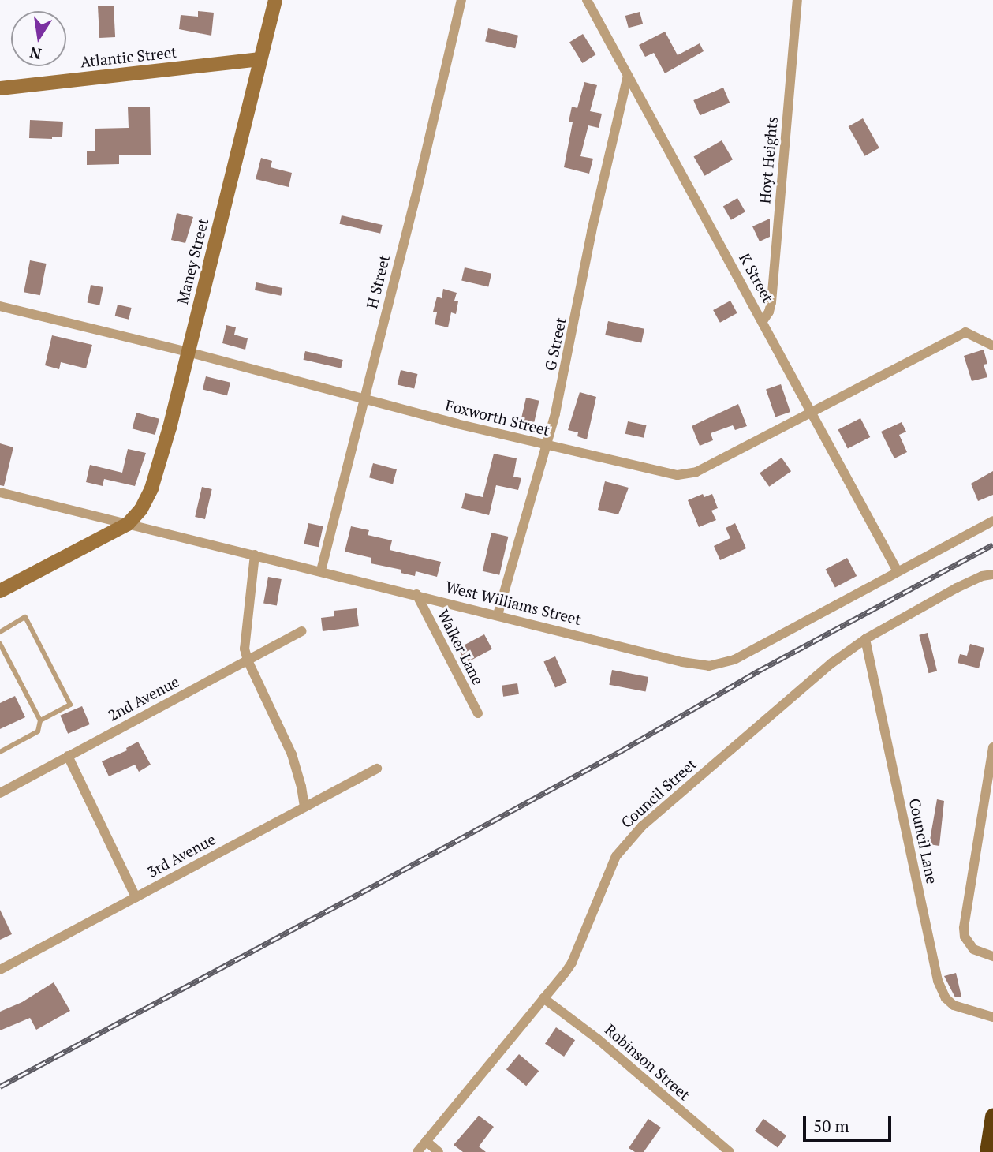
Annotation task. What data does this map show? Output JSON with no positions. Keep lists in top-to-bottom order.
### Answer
{
  "streets": {
    "street": [
      "Atlantic Street",
      "Hoyt Heights",
      "Maney Street",
      "K Street",
      "H Street",
      "G Street",
      "Foxworth Street",
      "West Williams Street",
      "Walker Lane",
      "2nd Avenue",
      "Council Street",
      "Council Lane",
      "3rd Avenue",
      "Robinson Street"
    ]
  },
  "crossings": [
    ["Atlantic Street", "Maney Street"],
    ["Hoyt Heights", "K Street"],
    ["Maney Street", "Foxworth Street"],
    ["Maney Street", "West Williams Street"],
    ["K Street", "G Street"],
    ["K Street", "Foxworth Street"],
    ["K Street", "West Williams Street"],
    ["H Street", "Foxworth Street"],
    ["H Street", "West Williams Street"],
    ["G Street", "Foxworth Street"],
    ["G Street", "West Williams Street"],
    ["West Williams Street", "Walker Lane"],
    ["Council Street", "Council Lane"],
    ["Council Street", "Robinson Street"]
  ],
  "scale_bar": "50 m",
  "north": "bottom"
}
